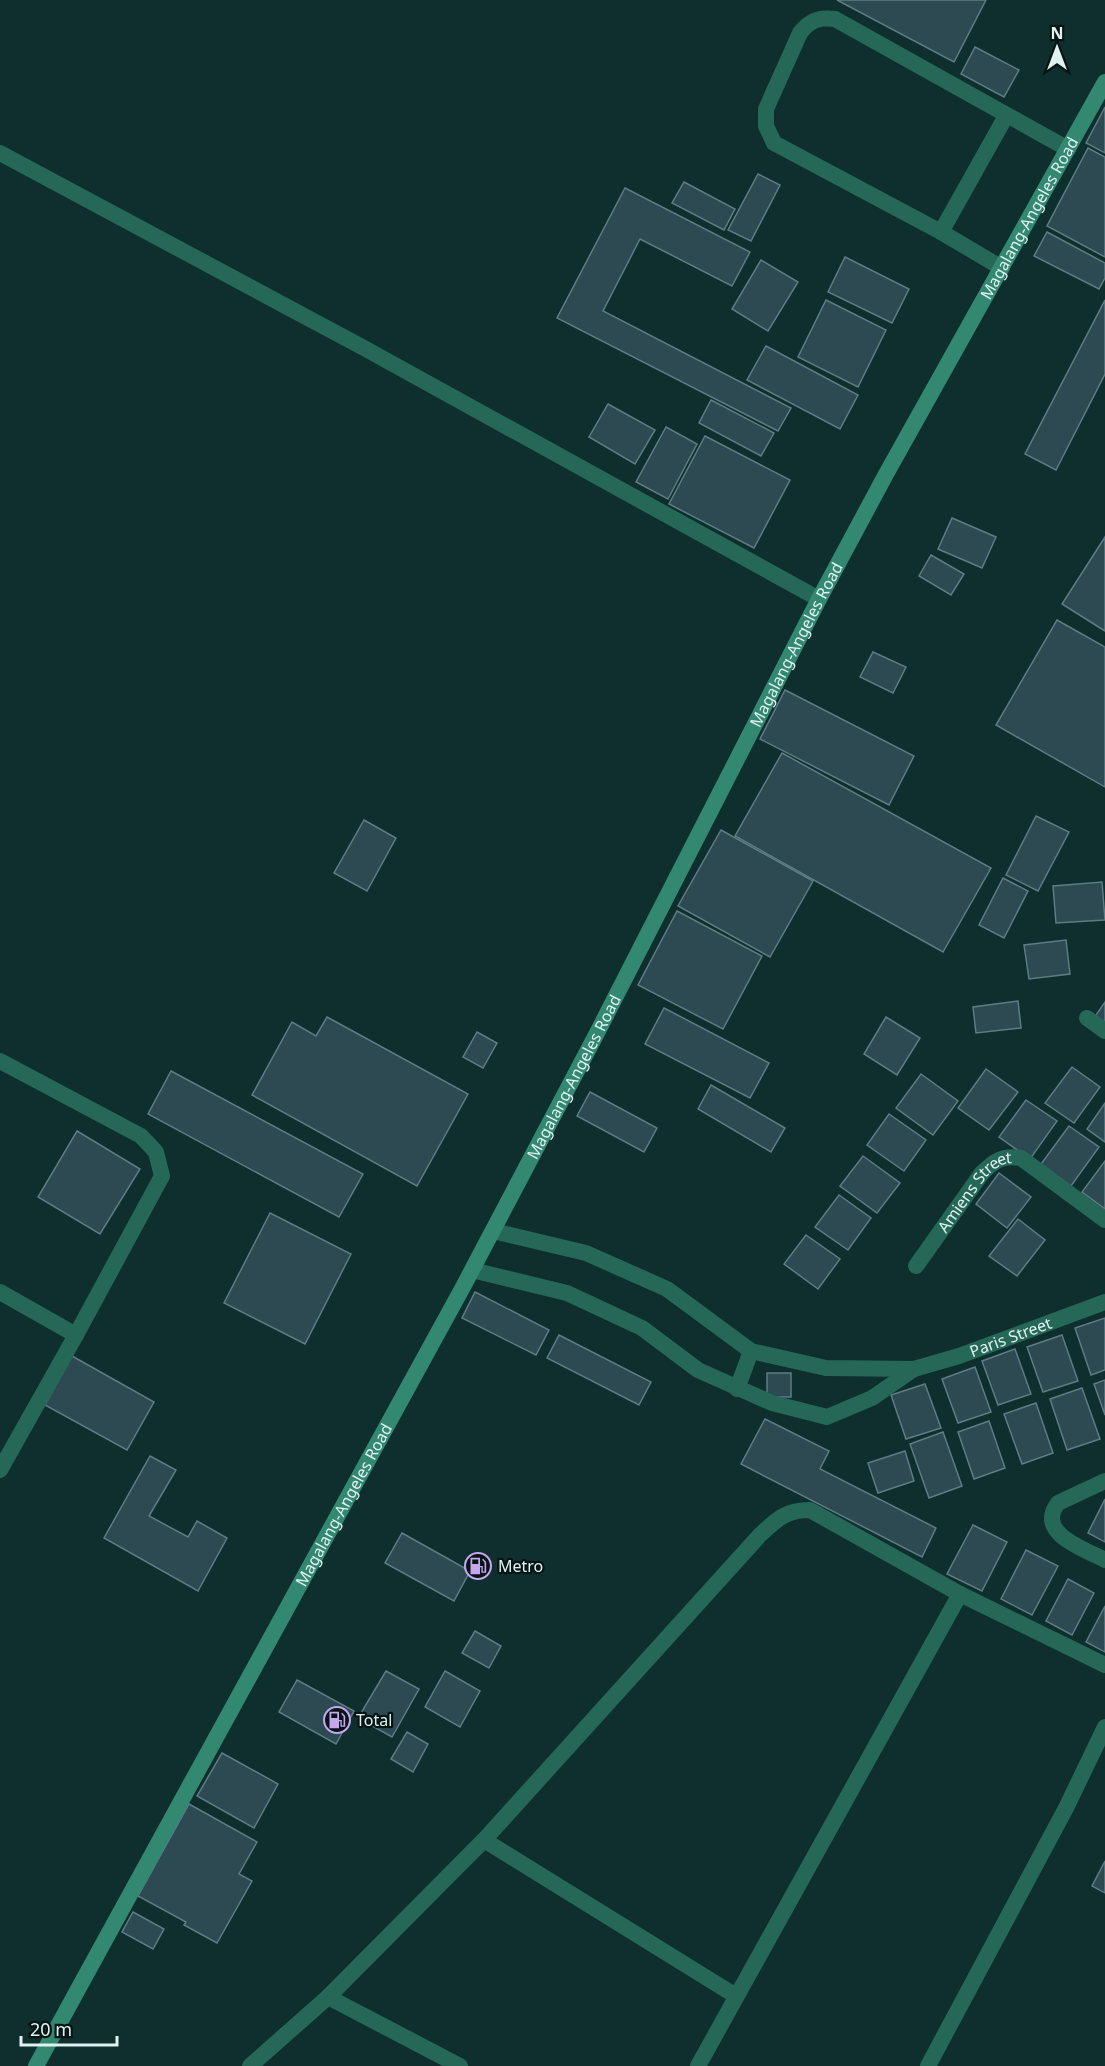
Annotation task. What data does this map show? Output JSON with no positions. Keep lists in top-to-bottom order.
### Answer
{
  "streets": {
    "main road": ["Magalang-Angeles Road"],
    "street": ["Amiens Street", "Paris Street"]
  },
  "places": {
    "fuel station": ["Metro", "Total"]
  },
  "scale_bar": "20 m",
  "north": "top"
}
